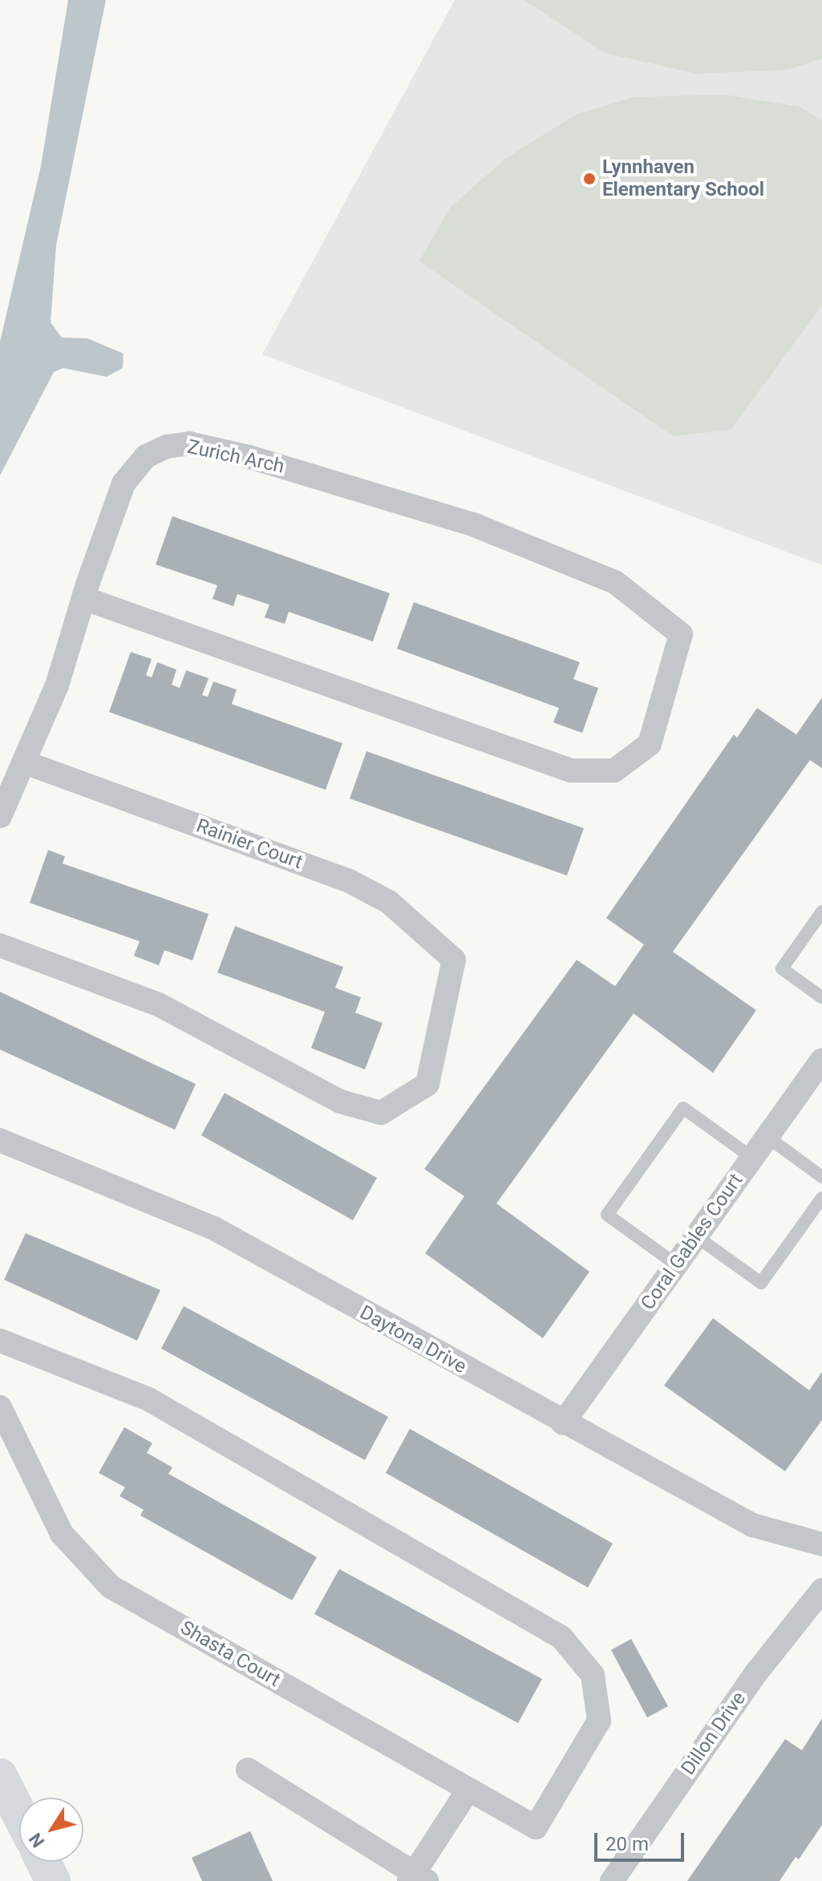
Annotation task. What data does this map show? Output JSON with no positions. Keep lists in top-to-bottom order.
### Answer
{
  "streets": {
    "street": [
      "Zurich Arch",
      "Rainier Court",
      "Coral Gables Court",
      "Daytona Drive",
      "Shasta Court",
      "Dillon Drive"
    ]
  },
  "crossings": [
    ["Zurich Arch", "Rainier Court"],
    ["Coral Gables Court", "Daytona Drive"]
  ],
  "places": ["Lynnhaven Elementary School"],
  "scale_bar": "20 m",
  "north": "bottom left"
}
